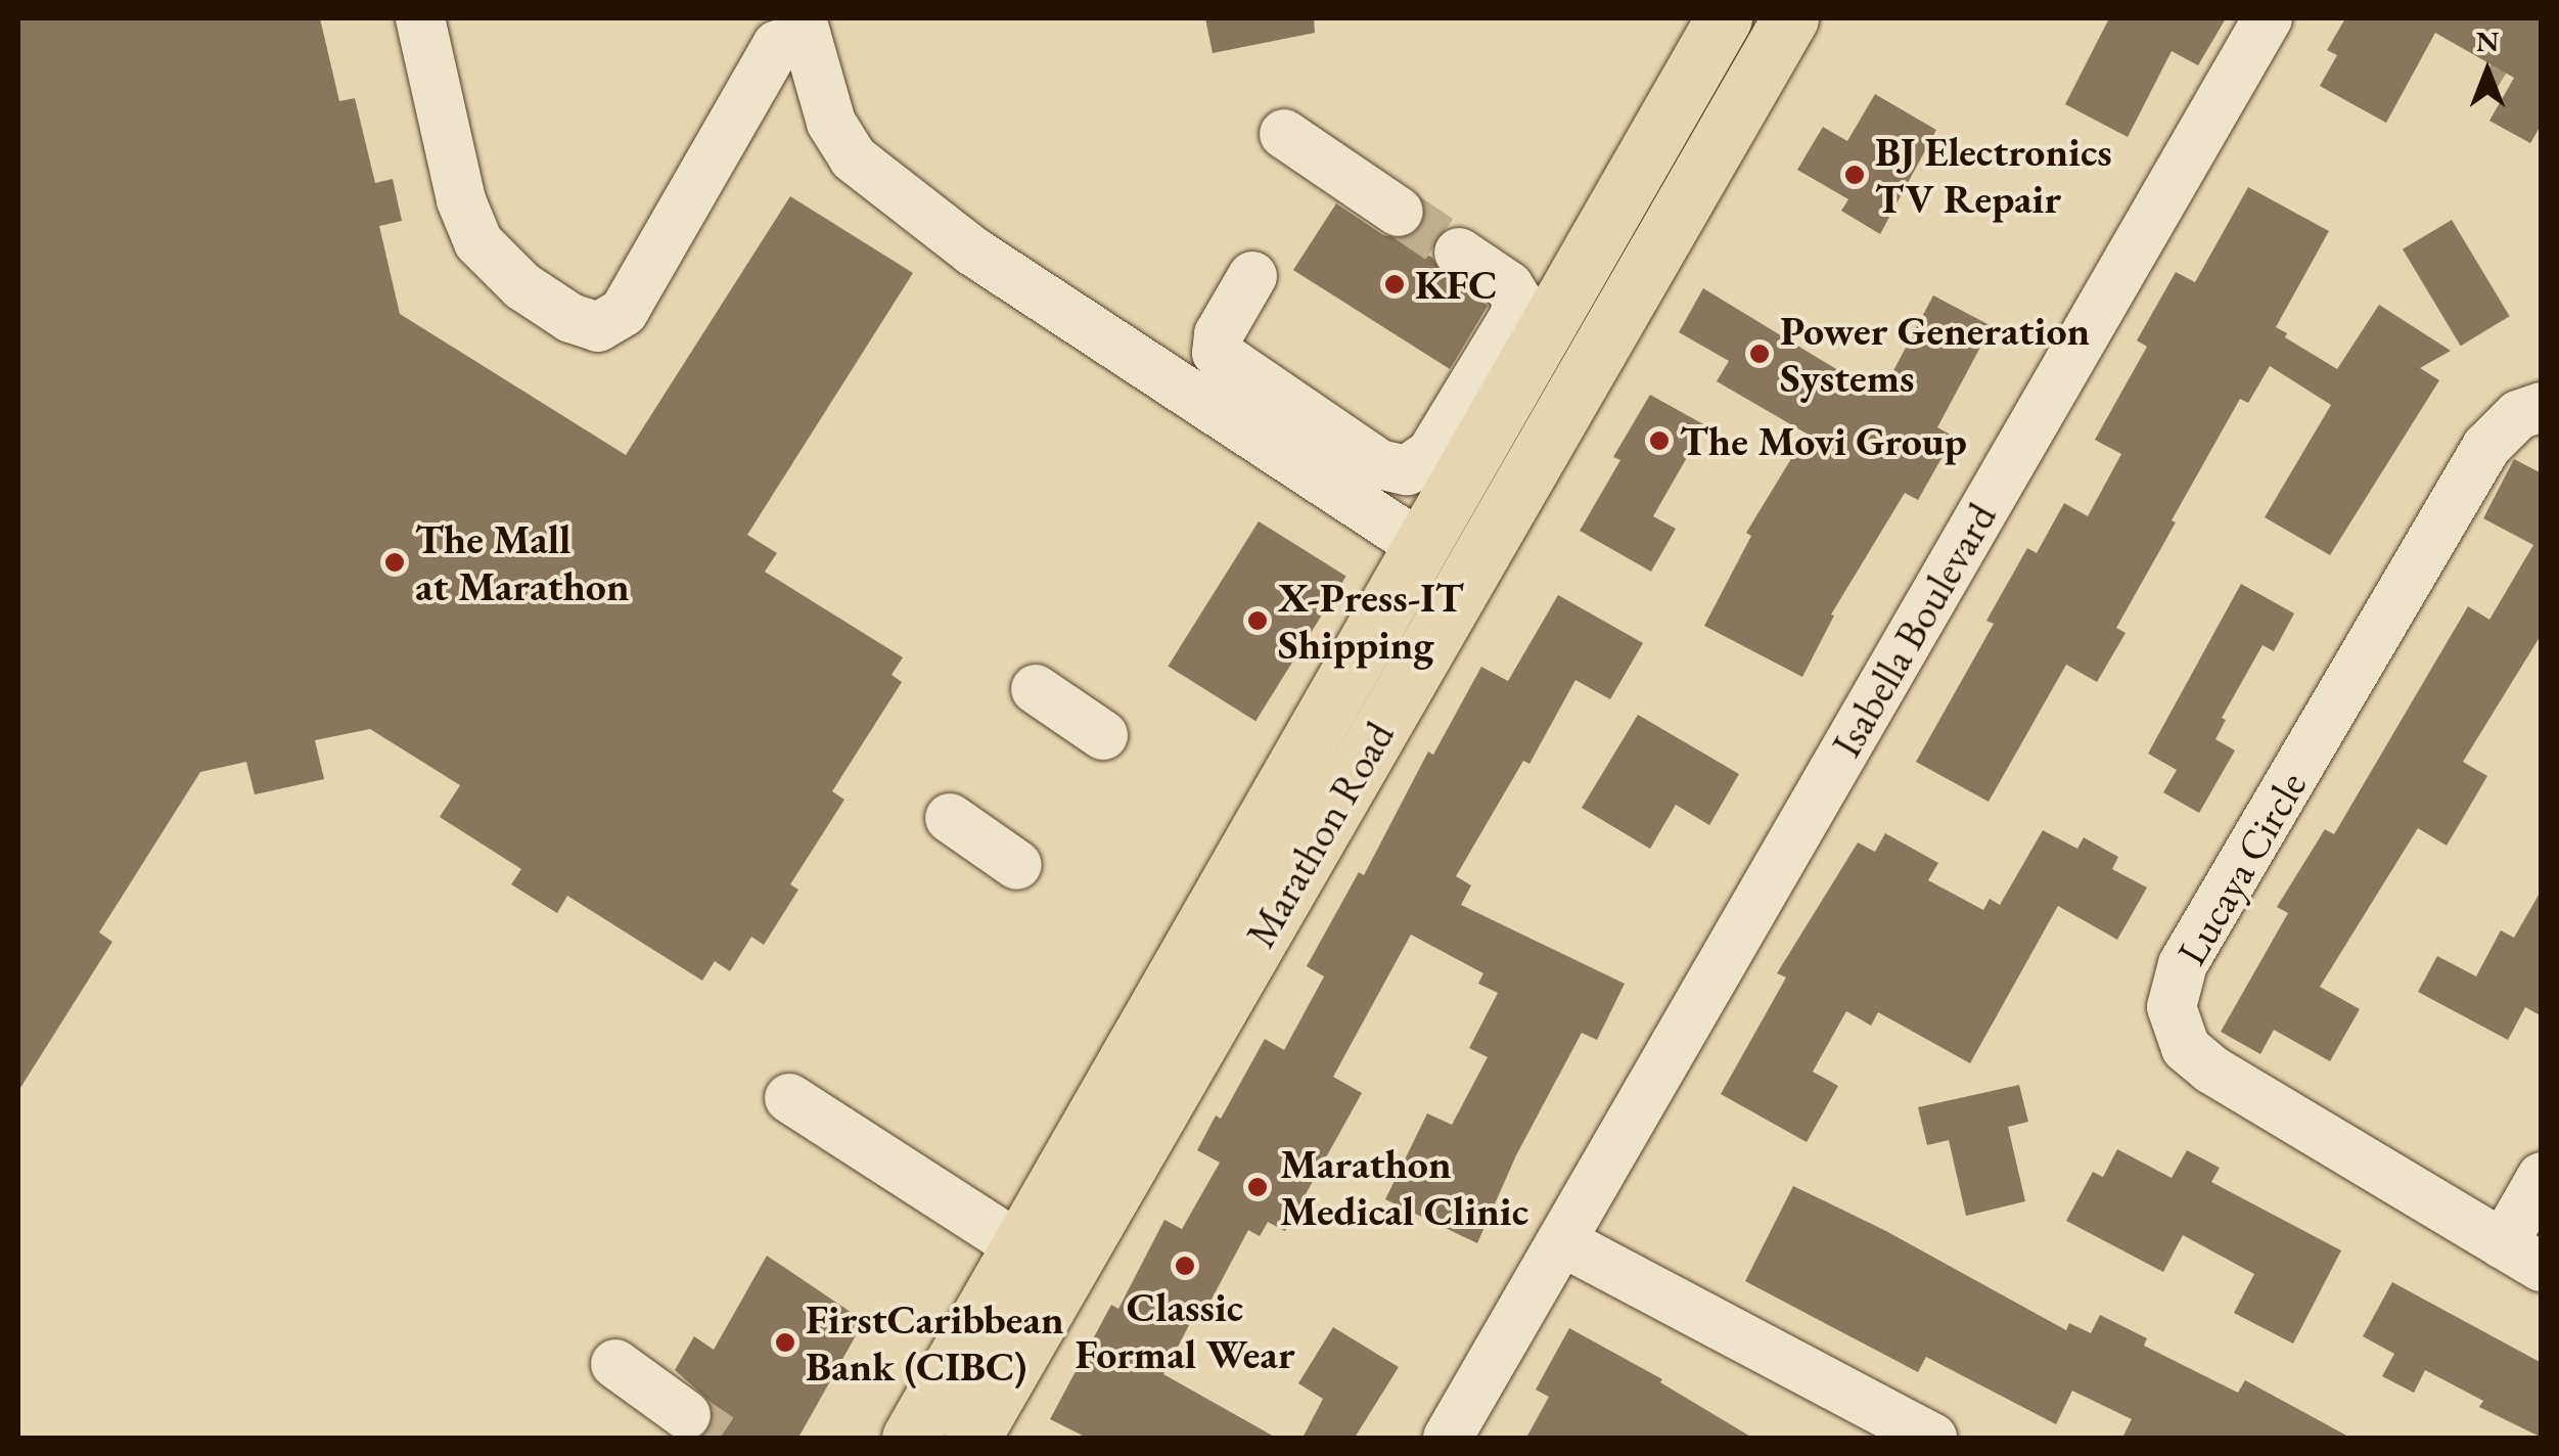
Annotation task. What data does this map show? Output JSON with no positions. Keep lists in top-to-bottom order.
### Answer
{
  "streets": {
    "main road": ["Marathon Road"],
    "street": ["Isabella Boulevard", "Lucaya Circle"]
  },
  "places": [
    "BJ Electronics TV Repair",
    "KFC",
    "Power Generation Systems",
    "The Movi Group",
    "The Mall at Marathon",
    "X-Press-IT Shipping",
    "Marathon Medical Clinic",
    "Classic Formal Wear",
    "FirstCaribbean Bank (CIBC)"
  ],
  "north": "top"
}
